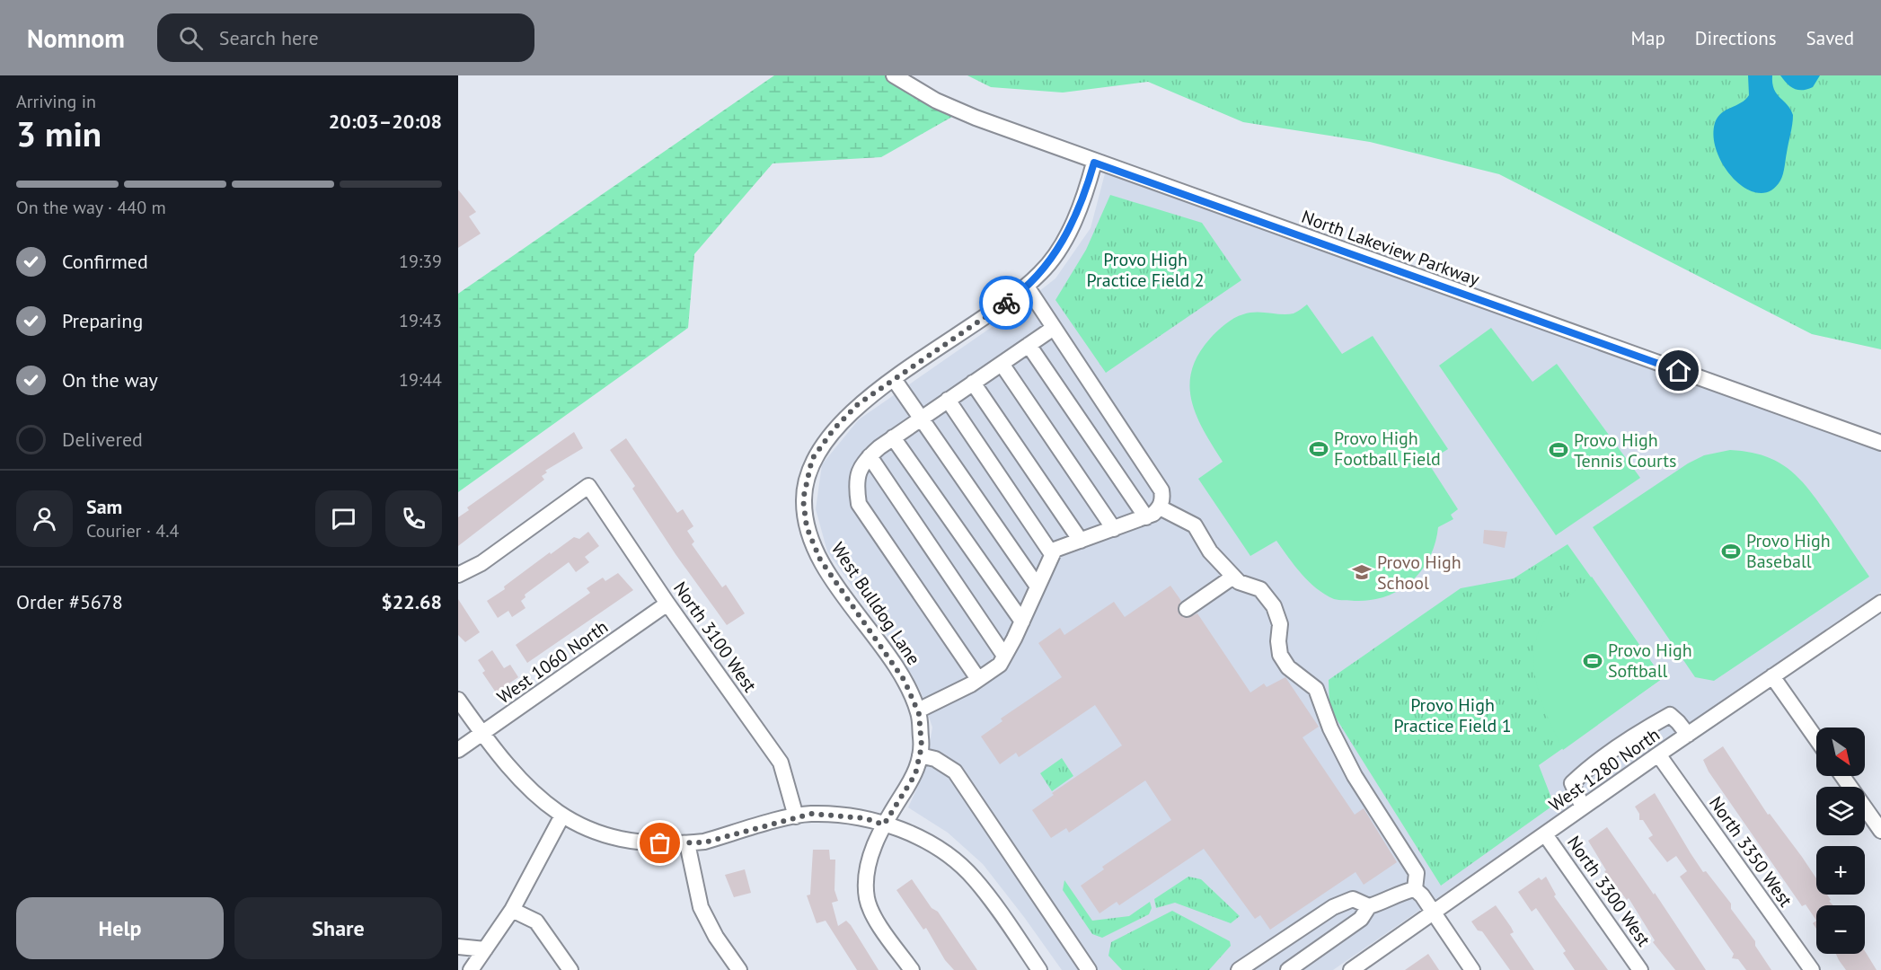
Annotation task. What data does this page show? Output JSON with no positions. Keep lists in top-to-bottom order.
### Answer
{
  "streets": {
    "street": [
      "North Lakeview Parkway",
      "West Bulldog Lane",
      "North 3100 West",
      "West 1060 North",
      "West 1280 North",
      "North 3350 West",
      "North 3300 West"
    ]
  },
  "crossings": [
    ["North Lakeview Parkway", "West Bulldog Lane"],
    ["North 3100 West", "West 1060 North"],
    ["West 1280 North", "North 3350 West"],
    ["West 1280 North", "North 3300 West"]
  ],
  "parks": ["Provo High Practice Field 2", "Provo High Practice Field 1"],
  "places": {
    "sports": [
      "Provo High Football Field",
      "Provo High Tennis Courts",
      "Provo High Baseball",
      "Provo High Softball"
    ],
    "school or university": ["Provo High School"]
  },
  "north": "bottom right",
  "page": {
    "header": "Nomnom",
    "search": "Search here",
    "nav": ["Map", "Directions", "Saved"],
    "heading": ["3 min", "Arriving in", "20:03–20:08"],
    "panel": [
      "Sam",
      "Courier · 4.4",
      "Order #5678",
      "$22.68"
    ],
    "bar": "On the way · 440 m",
    "list": [
      ["Confirmed", "19:39"],
      ["Preparing", "19:43"],
      ["On the way", "19:44"],
      "Delivered"
    ],
    "map_buttons": ["+", "−"],
    "buttons": ["Help", "Share"]
  }
}
